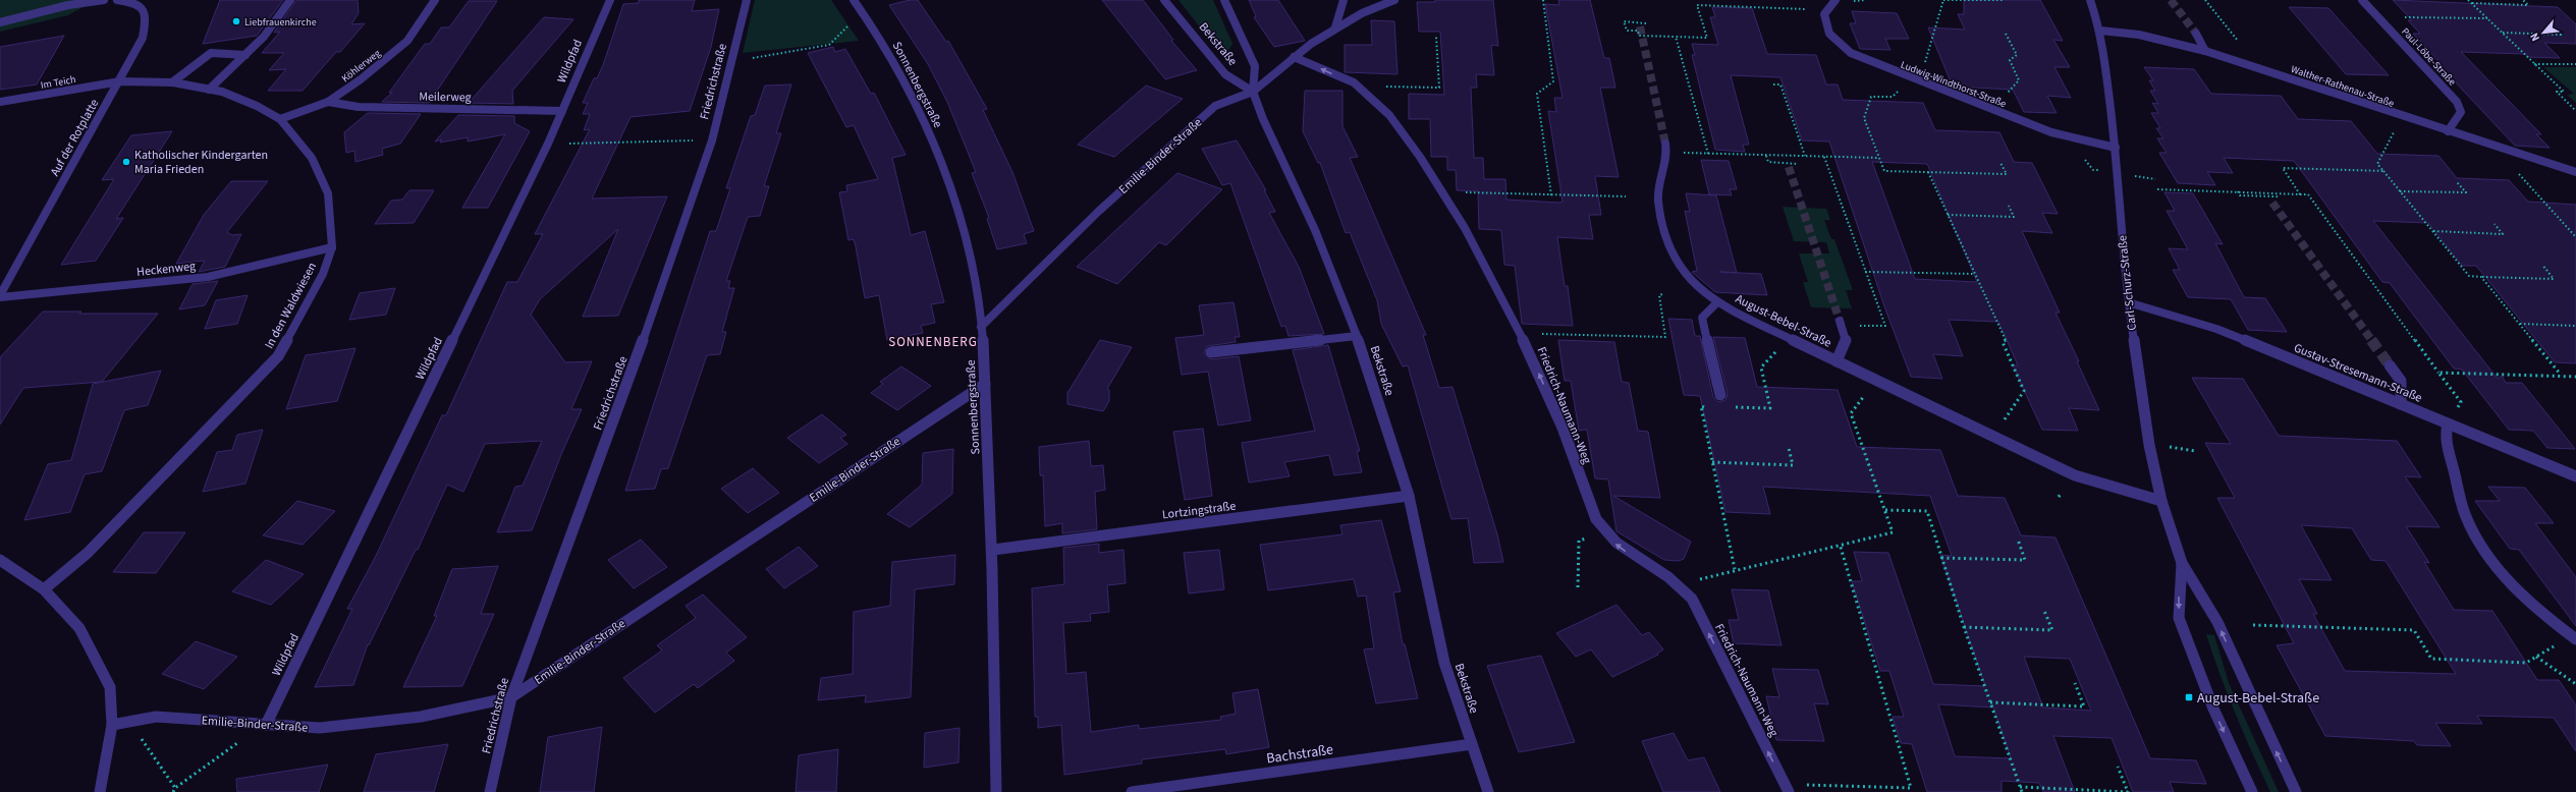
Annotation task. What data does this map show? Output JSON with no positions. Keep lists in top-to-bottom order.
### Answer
{
  "streets": {
    "street": [
      "Bekstraße",
      "Paul-Löbe-Straße",
      "Wildpfad",
      "Köhlerweg",
      "Im Teich",
      "Friedrichstraße",
      "Ludwig-Windthorst-Straße",
      "Sonnenbergstraße",
      "Walther-Rathenau-Straße",
      "Meilerweg",
      "Auf der Rotplatte",
      "Emilie-Binder-Straße",
      "Heckenweg",
      "Carl-Schurz-Straße",
      "In den Waldwiesen",
      "August-Bebel-Straße",
      "Gustav-Stresemann-Straße",
      "Friedrich-Naumann-Weg",
      "Lortzingstraße",
      "Bachstraße"
    ]
  },
  "crossings": [
    ["Bekstraße", "Emilie-Binder-Straße"],
    ["Bekstraße", "Lortzingstraße"],
    ["Bekstraße", "Bachstraße"],
    ["Paul-Löbe-Straße", "Walther-Rathenau-Straße"],
    ["Wildpfad", "Meilerweg"],
    ["Wildpfad", "Emilie-Binder-Straße"],
    ["Köhlerweg", "Meilerweg"],
    ["Köhlerweg", "In den Waldwiesen"],
    ["Im Teich", "Auf der Rotplatte"],
    ["Im Teich", "In den Waldwiesen"],
    ["Friedrichstraße", "Emilie-Binder-Straße"],
    ["Ludwig-Windthorst-Straße", "Carl-Schurz-Straße"],
    ["Sonnenbergstraße", "Emilie-Binder-Straße"],
    ["Sonnenbergstraße", "Lortzingstraße"],
    ["Walther-Rathenau-Straße", "Carl-Schurz-Straße"],
    ["Auf der Rotplatte", "Heckenweg"],
    ["Auf der Rotplatte", "In den Waldwiesen"],
    ["Emilie-Binder-Straße", "Friedrich-Naumann-Weg"],
    ["Heckenweg", "In den Waldwiesen"],
    ["Carl-Schurz-Straße", "August-Bebel-Straße"],
    ["Carl-Schurz-Straße", "Gustav-Stresemann-Straße"]
  ],
  "one_way": ["Friedrich-Naumann-Weg"],
  "districts": ["SONNENBERG"],
  "places": {
    "other": ["Liebfrauenkirche", "Katholischer Kindergarten Maria Frieden"],
    "transit": ["August-Bebel-Straße"]
  },
  "north": "bottom left"
}
